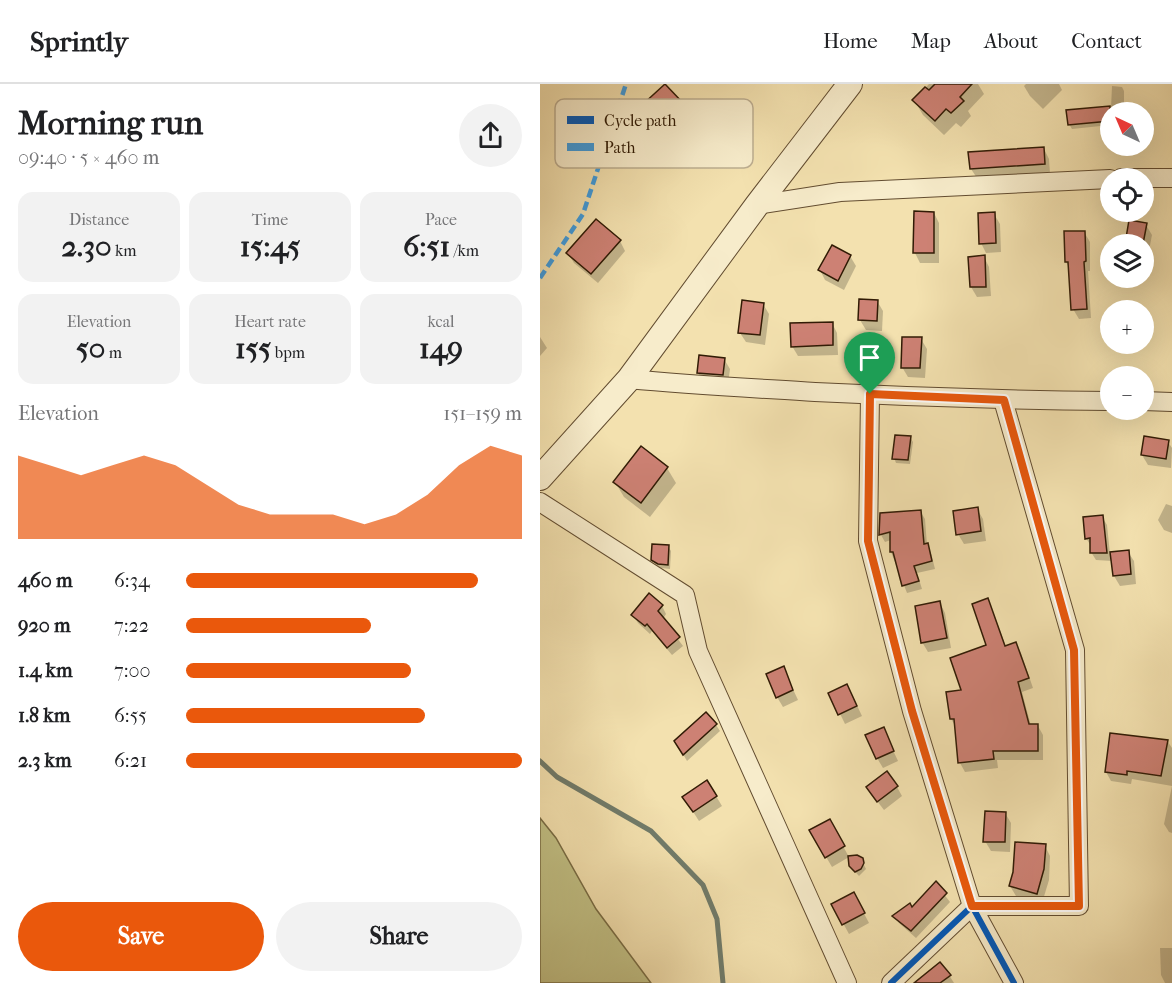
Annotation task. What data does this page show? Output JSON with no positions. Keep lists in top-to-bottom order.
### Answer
{
  "legend": ["Cycle path", "Path"],
  "north": "top left",
  "page": {
    "header": "Sprintly",
    "nav": [
      "Home",
      "Map",
      "About",
      "Contact"
    ],
    "heading": ["Morning run", "09:40 · 5 × 460 m"],
    "map_buttons": ["+", "−"],
    "stats": [
      ["Distance", "2.30 km"],
      ["Time", "15:45"],
      ["Pace", "6:51 /km"],
      ["Elevation", "50 m"],
      ["Heart rate", "155 bpm"],
      ["kcal", "149"]
    ],
    "chart": ["Elevation", "151–159 m"],
    "list": [
      {
        "name": "460 m",
        "note": "6:34"
      },
      {
        "name": "920 m",
        "note": "7:22"
      },
      {
        "name": "1.4 km",
        "note": "7:00"
      },
      {
        "name": "1.8 km",
        "note": "6:55"
      },
      {
        "name": "2.3 km",
        "note": "6:21"
      }
    ],
    "buttons": ["Save", "Share"]
  }
}
